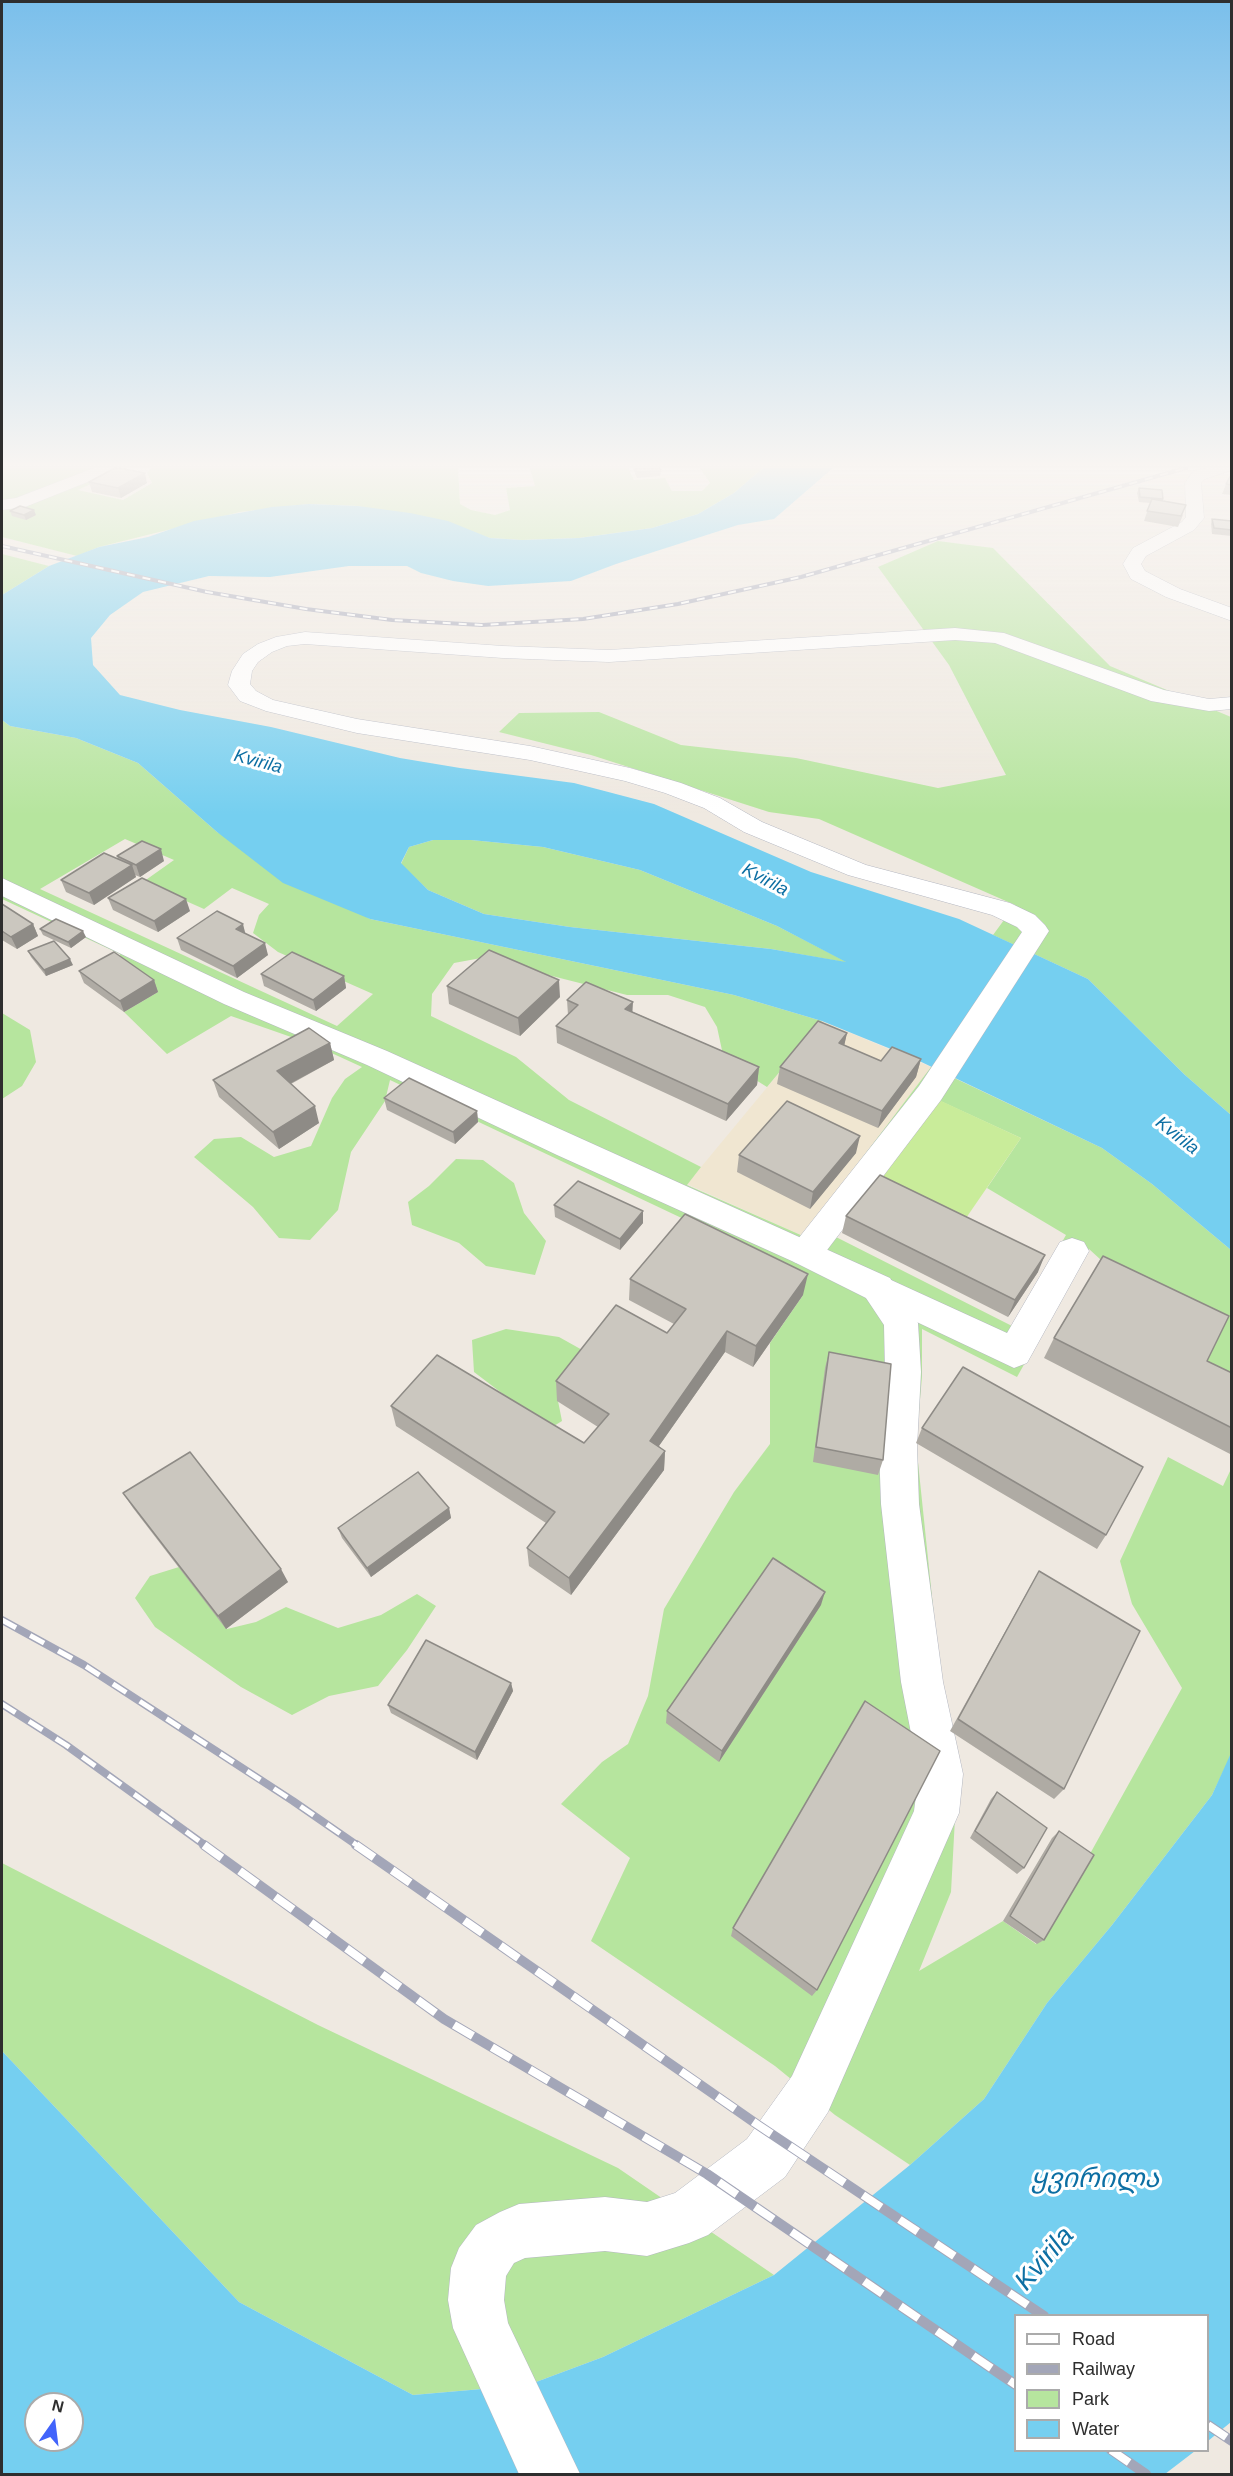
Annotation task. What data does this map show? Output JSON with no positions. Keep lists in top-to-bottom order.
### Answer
{
  "water": ["Kvirila", "ყვირილა"],
  "legend": [
    "Road",
    "Railway",
    "Park",
    "Water"
  ],
  "north": "top"
}
